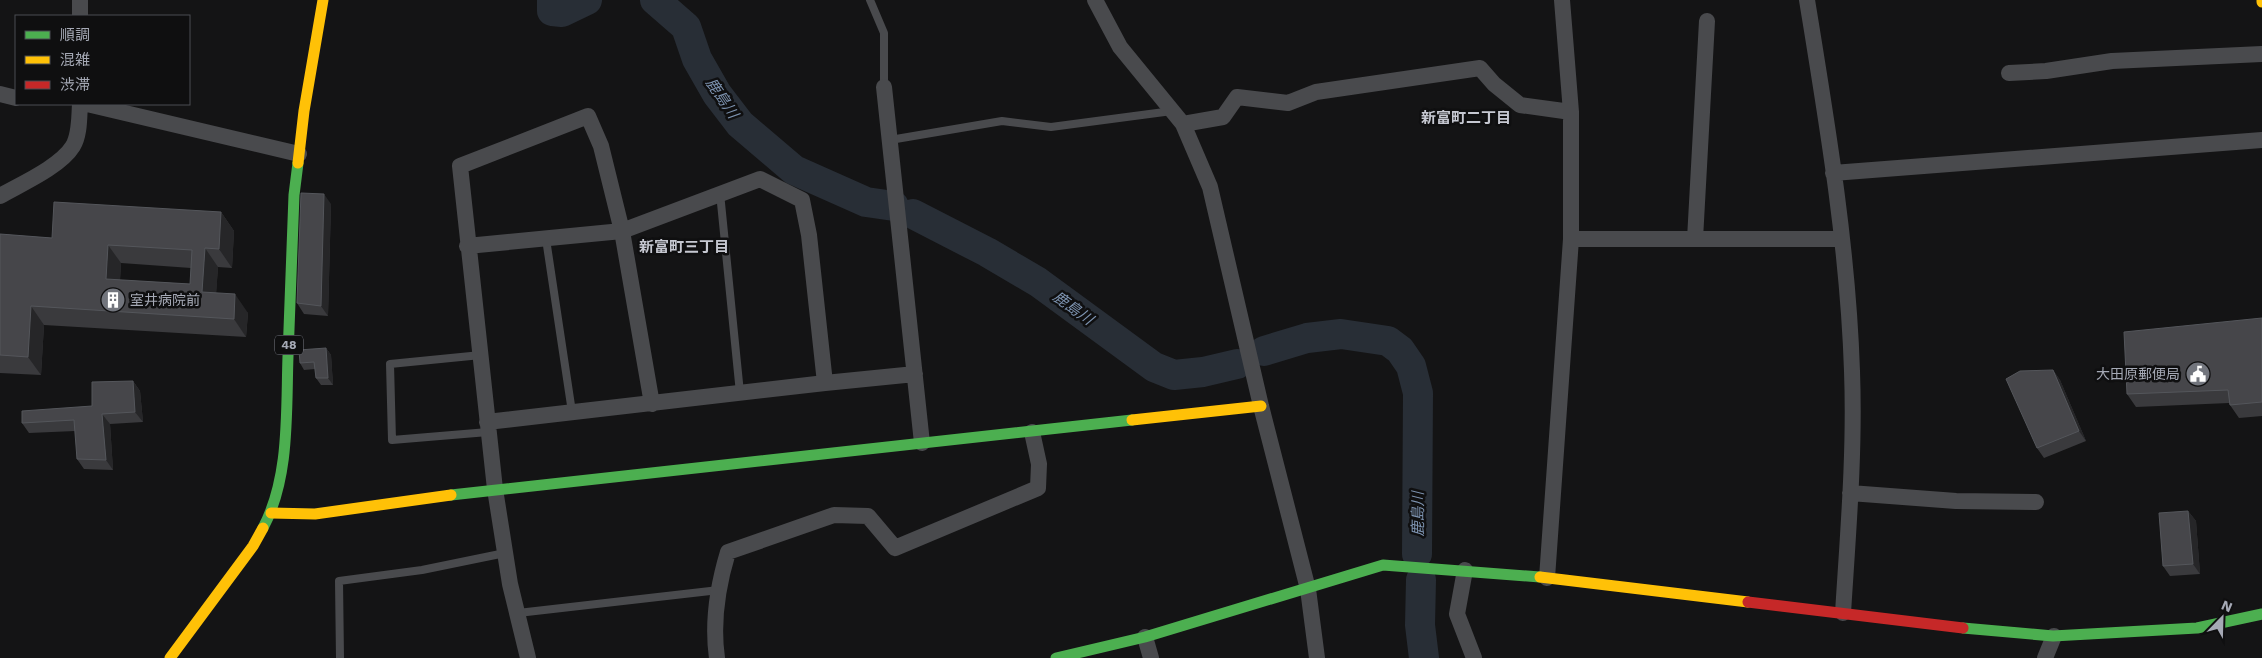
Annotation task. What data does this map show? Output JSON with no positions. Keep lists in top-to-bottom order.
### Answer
{
  "streets": {
    "street": ["48"]
  },
  "districts": ["新富町二丁目", "新富町三丁目"],
  "water": ["鹿島川"],
  "places": {
    "building": ["室井病院前"],
    "public building": ["大田原郵便局"]
  },
  "legend": ["順調", "混雑", "渋滞"],
  "north": "top right"
}
